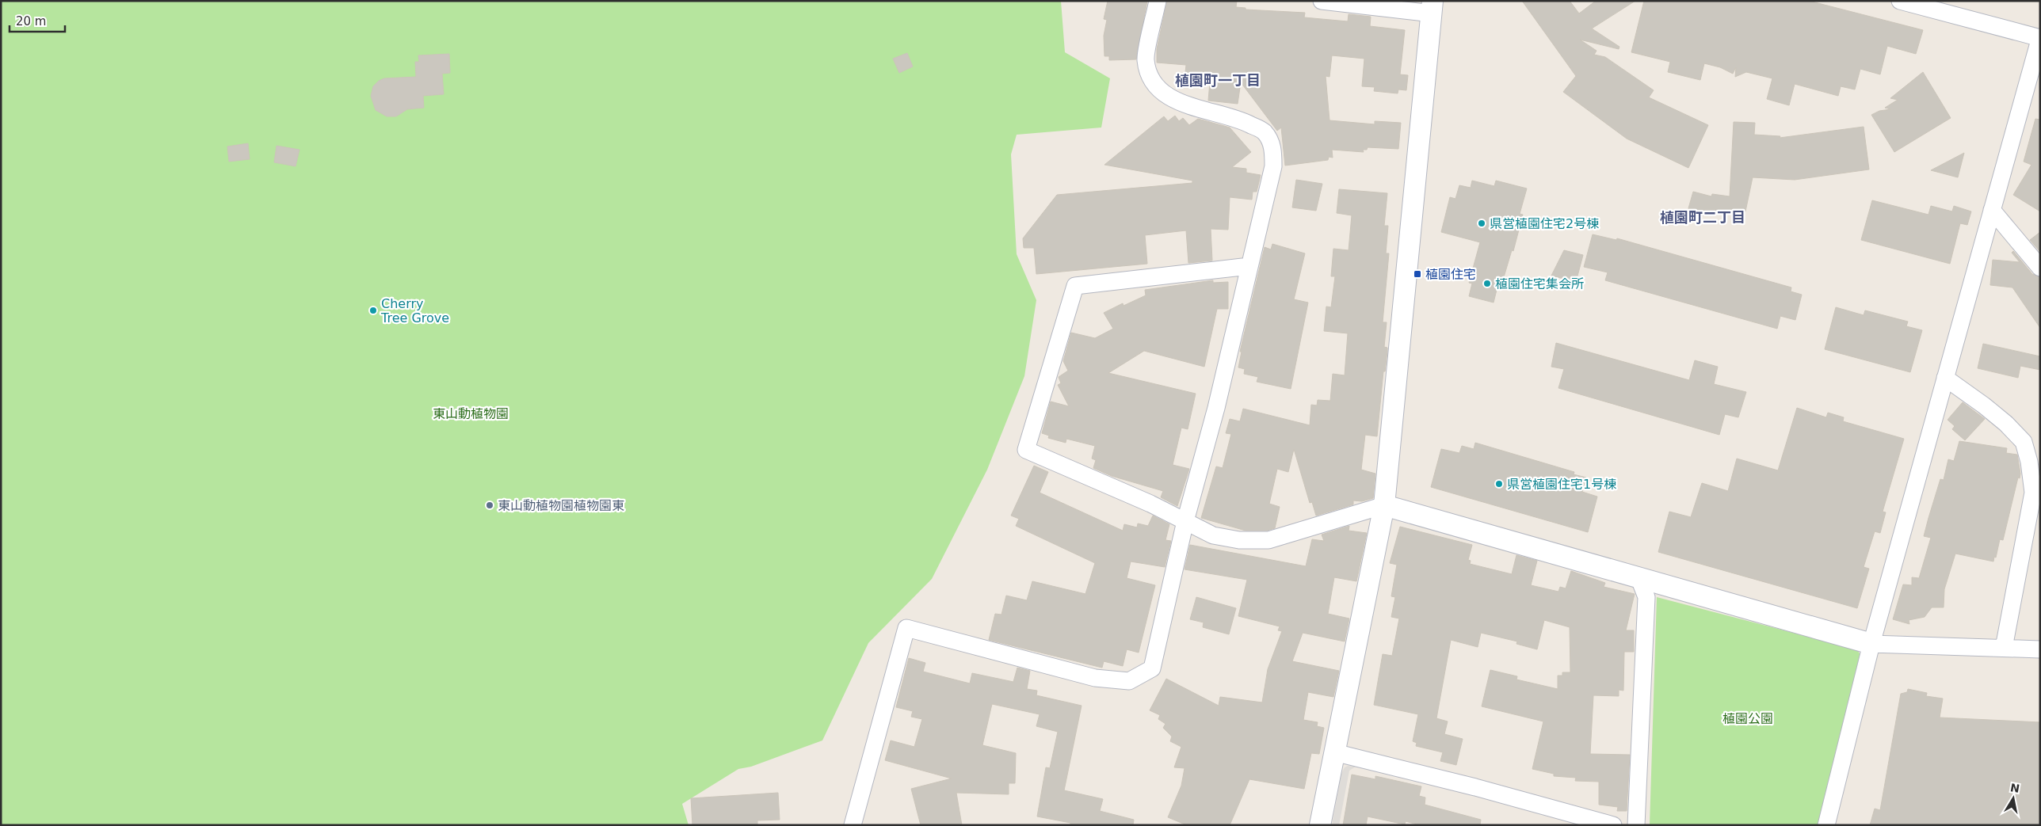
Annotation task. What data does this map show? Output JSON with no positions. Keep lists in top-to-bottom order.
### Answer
{
  "districts": ["植園町一丁目", "植園町二丁目"],
  "parks": ["東山動植物園", "植園公園"],
  "places": {
    "other": [
      "県営植園住宅2号棟",
      "植園住宅集会所",
      "Cherry Tree Grove",
      "県営植園住宅1号棟",
      "東山動植物園植物園東"
    ],
    "transit": ["植園住宅"]
  },
  "scale_bar": "20 m",
  "north": "top"
}
